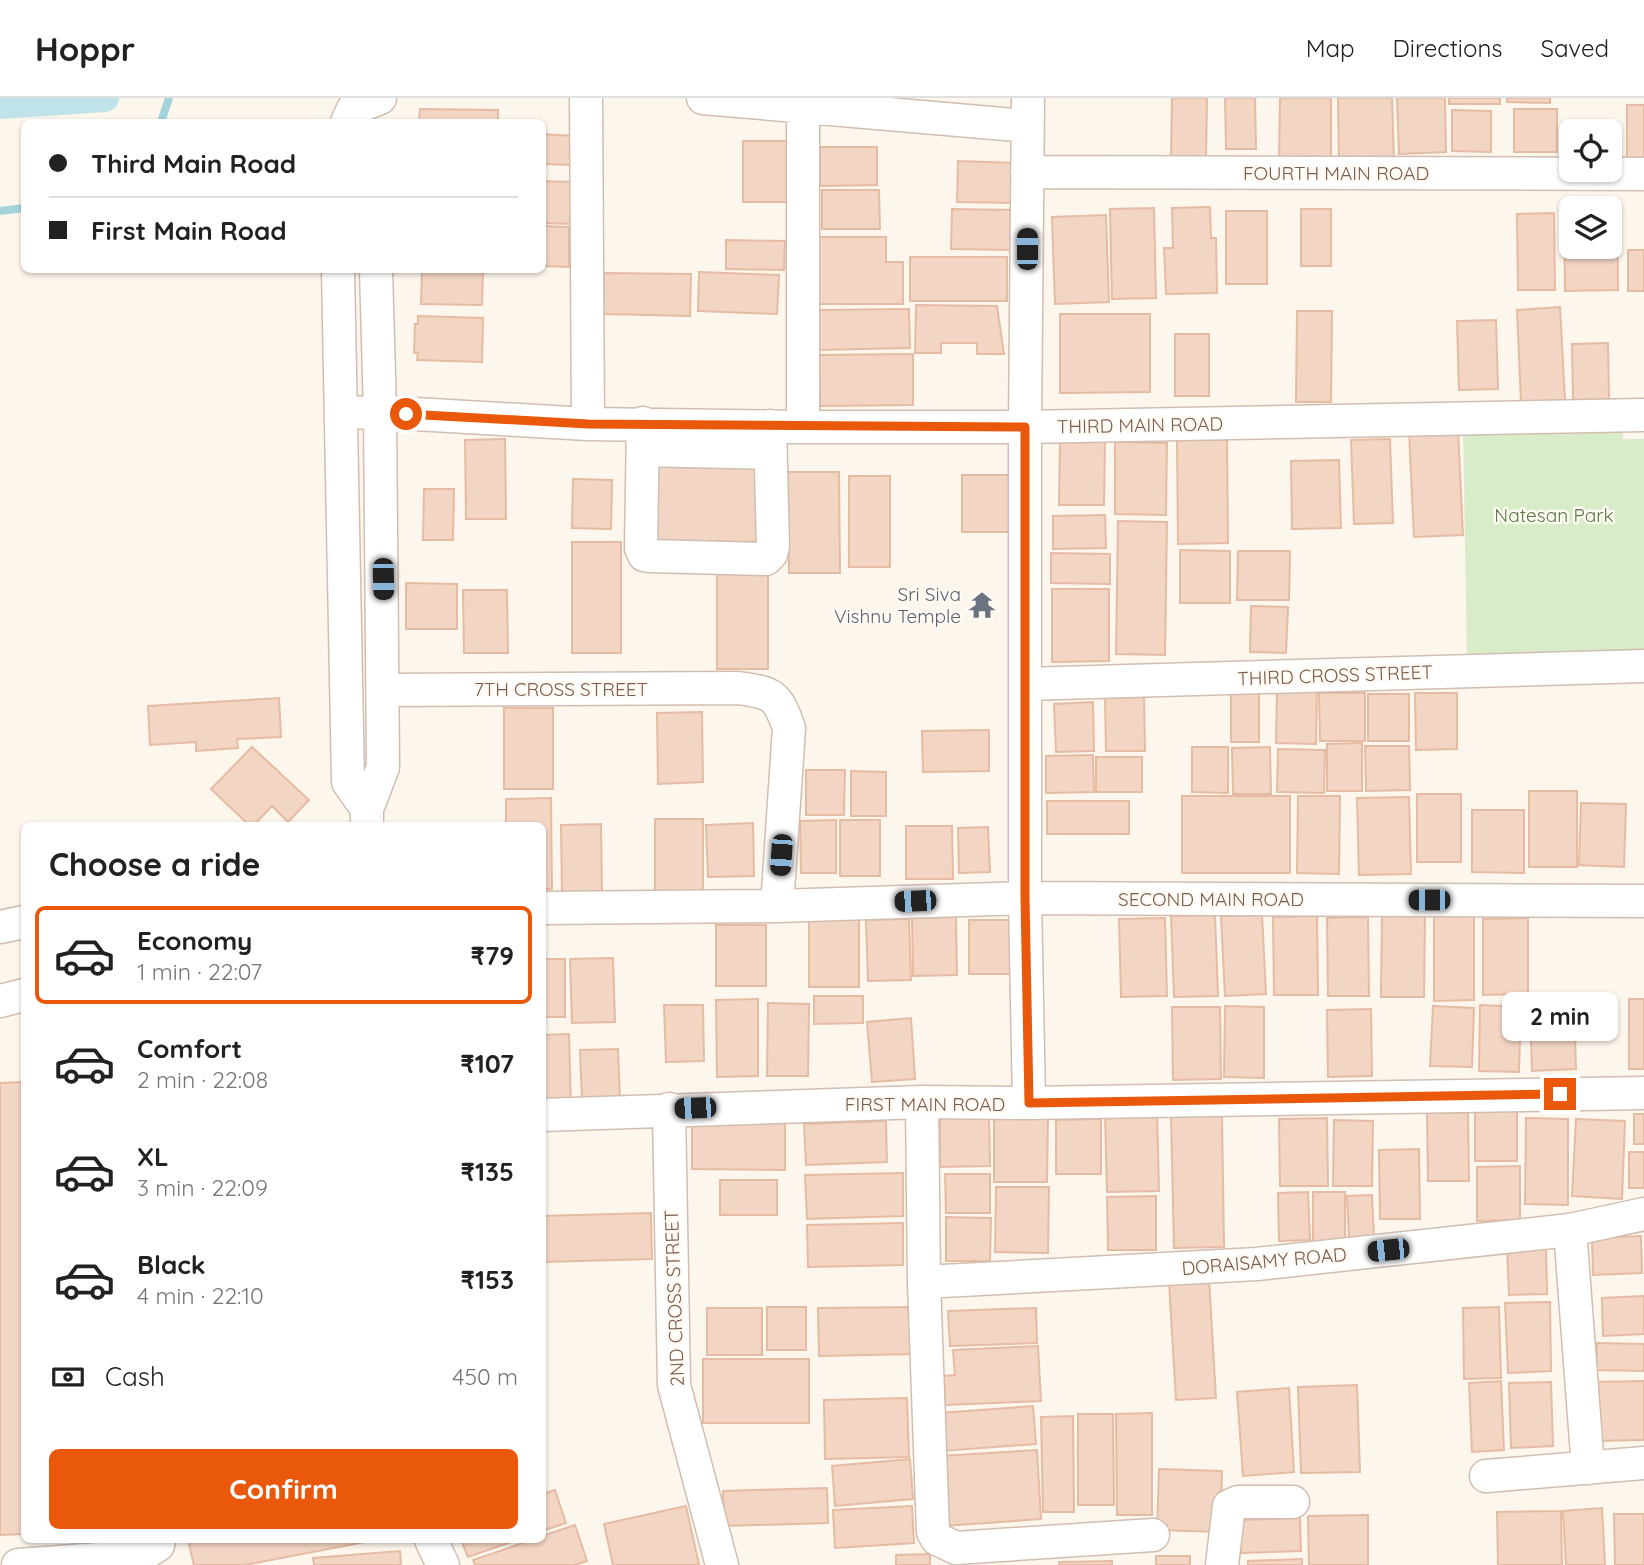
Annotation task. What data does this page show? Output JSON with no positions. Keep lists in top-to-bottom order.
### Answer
{
  "streets": {
    "street": [
      "FOURTH MAIN ROAD",
      "THIRD MAIN ROAD",
      "THIRD CROSS STREET",
      "7TH CROSS STREET",
      "SECOND MAIN ROAD",
      "FIRST MAIN ROAD",
      "DORAISAMY ROAD",
      "2ND CROSS STREET"
    ]
  },
  "crossings": [
    ["7TH CROSS STREET", "SECOND MAIN ROAD"],
    ["FIRST MAIN ROAD", "2ND CROSS STREET"]
  ],
  "parks": ["Natesan Park"],
  "places": {
    "temple": ["Sri Siva Vishnu Temple"]
  },
  "page": {
    "header": "Hoppr",
    "nav": ["Map", "Directions", "Saved"],
    "banner": ["Third Main Road", "First Main Road"],
    "heading": "Choose a ride",
    "list": [
      {
        "name": "Economy",
        "note": "1 min · 22:07",
        "value": "₹79"
      },
      {
        "name": "Comfort",
        "note": "2 min · 22:08",
        "value": "₹107"
      },
      {
        "name": "XL",
        "note": "3 min · 22:09",
        "value": "₹135"
      },
      {
        "name": "Black",
        "note": "4 min · 22:10",
        "value": "₹153"
      }
    ],
    "bubble": "2 min",
    "pay": ["Cash", "450 m"],
    "buttons": "Confirm"
  }
}
